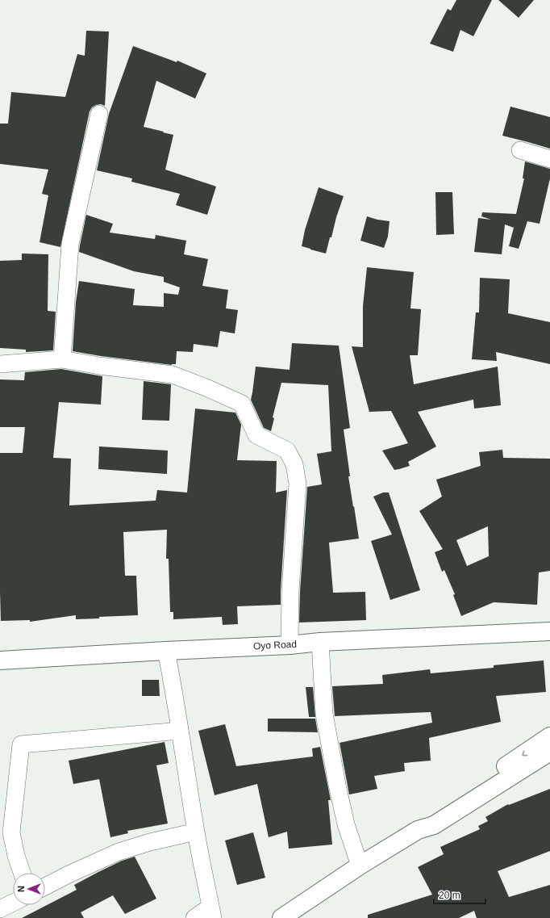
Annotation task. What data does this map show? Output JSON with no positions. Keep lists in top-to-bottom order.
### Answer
{
  "streets": {
    "main road": ["Oyo Road"]
  },
  "scale_bar": "20 m",
  "north": "left"
}
